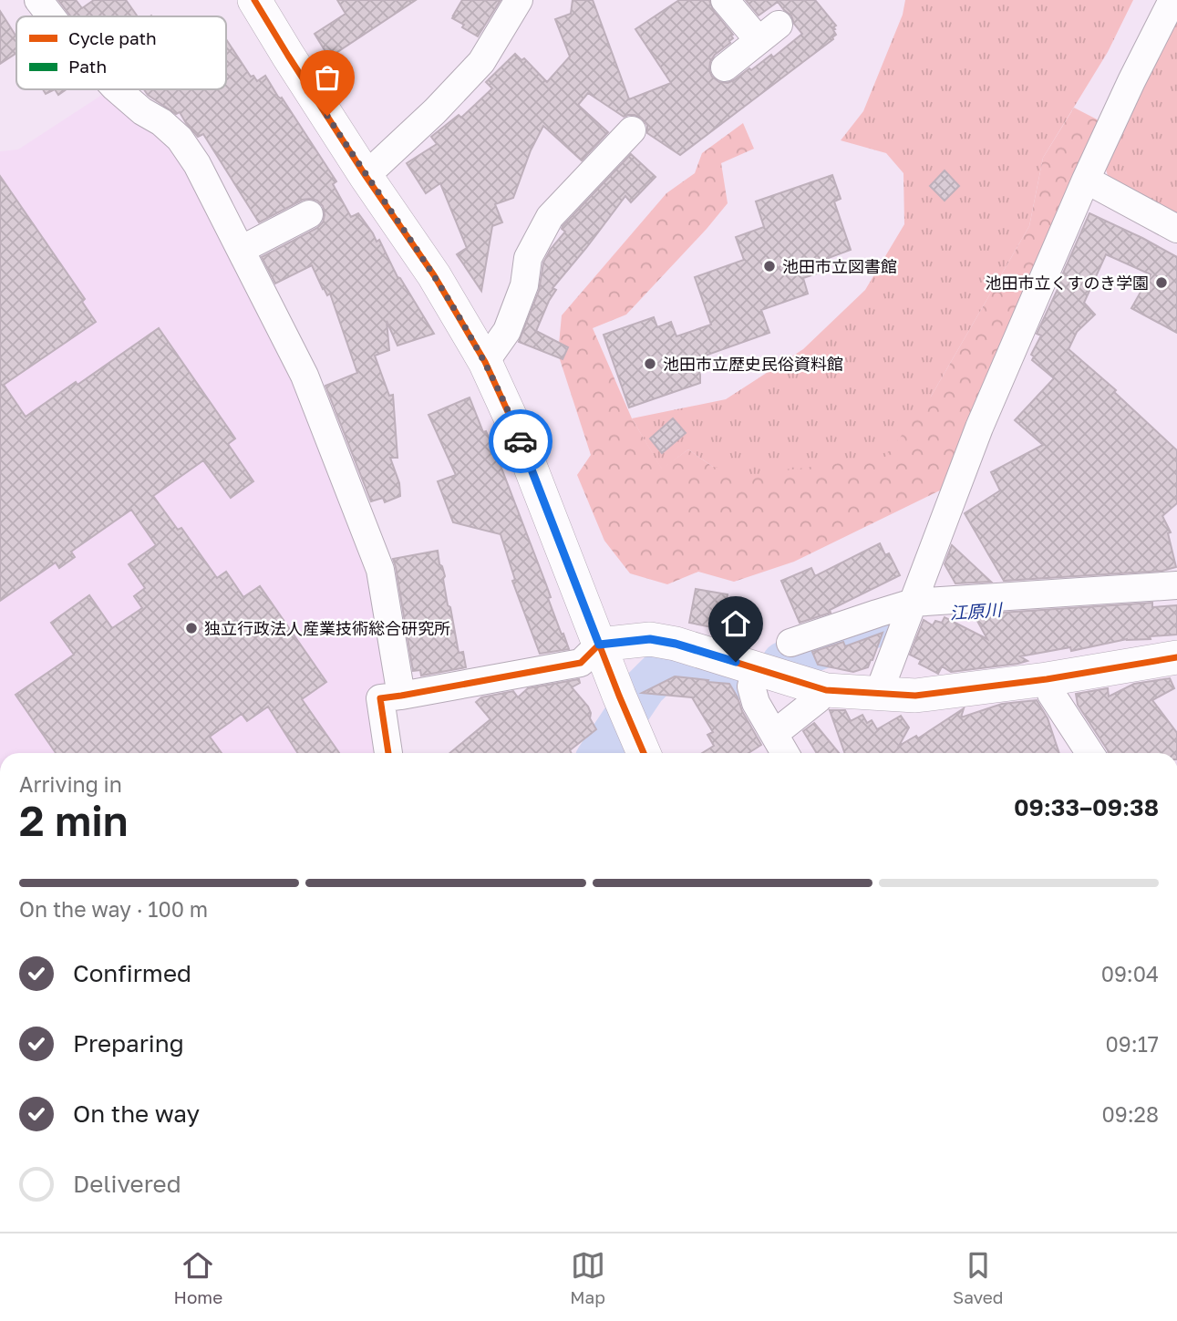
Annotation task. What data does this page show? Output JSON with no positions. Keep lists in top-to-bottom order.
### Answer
{
  "water": ["江原川"],
  "places": [
    "池田市立図書館",
    "池田市立くすのき学園",
    "池田市立歴史民俗資料館",
    "独立行政法人産業技術総合研究所"
  ],
  "legend": ["Cycle path", "Path"],
  "page": {
    "heading": ["2 min", "Arriving in", "09:33–09:38"],
    "bar": "On the way · 100 m",
    "list": [
      ["Confirmed", "09:04"],
      ["Preparing", "09:17"],
      ["On the way", "09:28"],
      "Delivered"
    ],
    "tabs": ["Home", "Map", "Saved"]
  }
}
